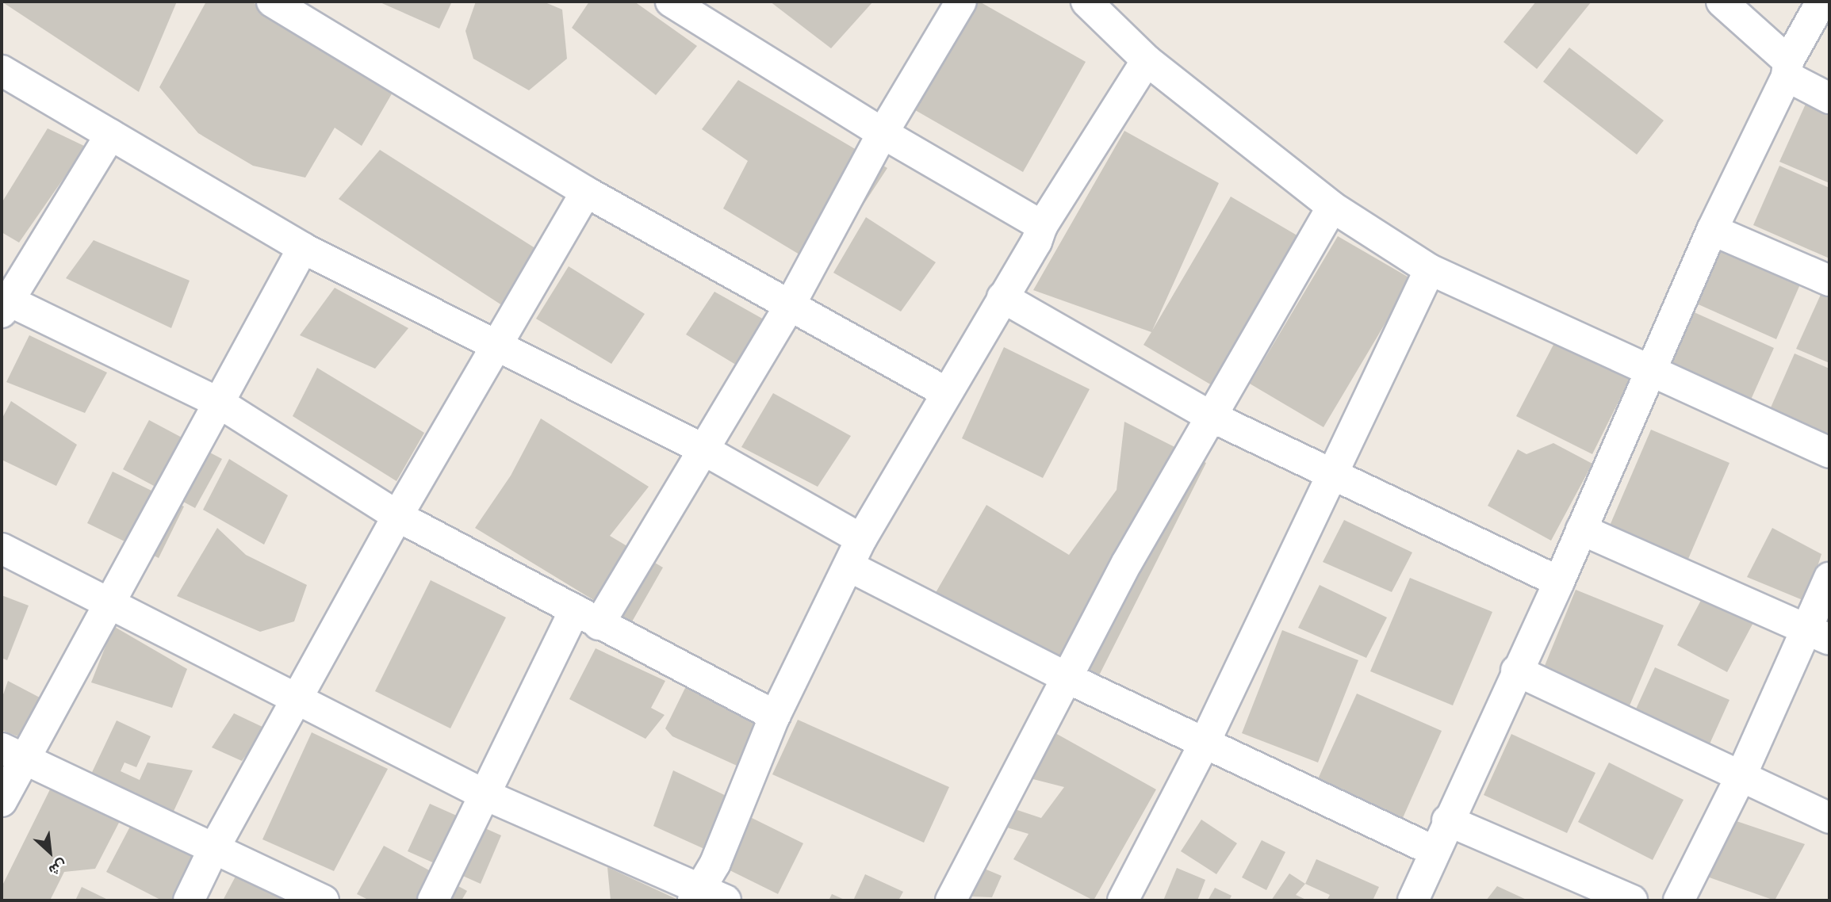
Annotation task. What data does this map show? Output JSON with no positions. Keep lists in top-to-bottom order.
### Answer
{
  "north": "bottom right"
}
